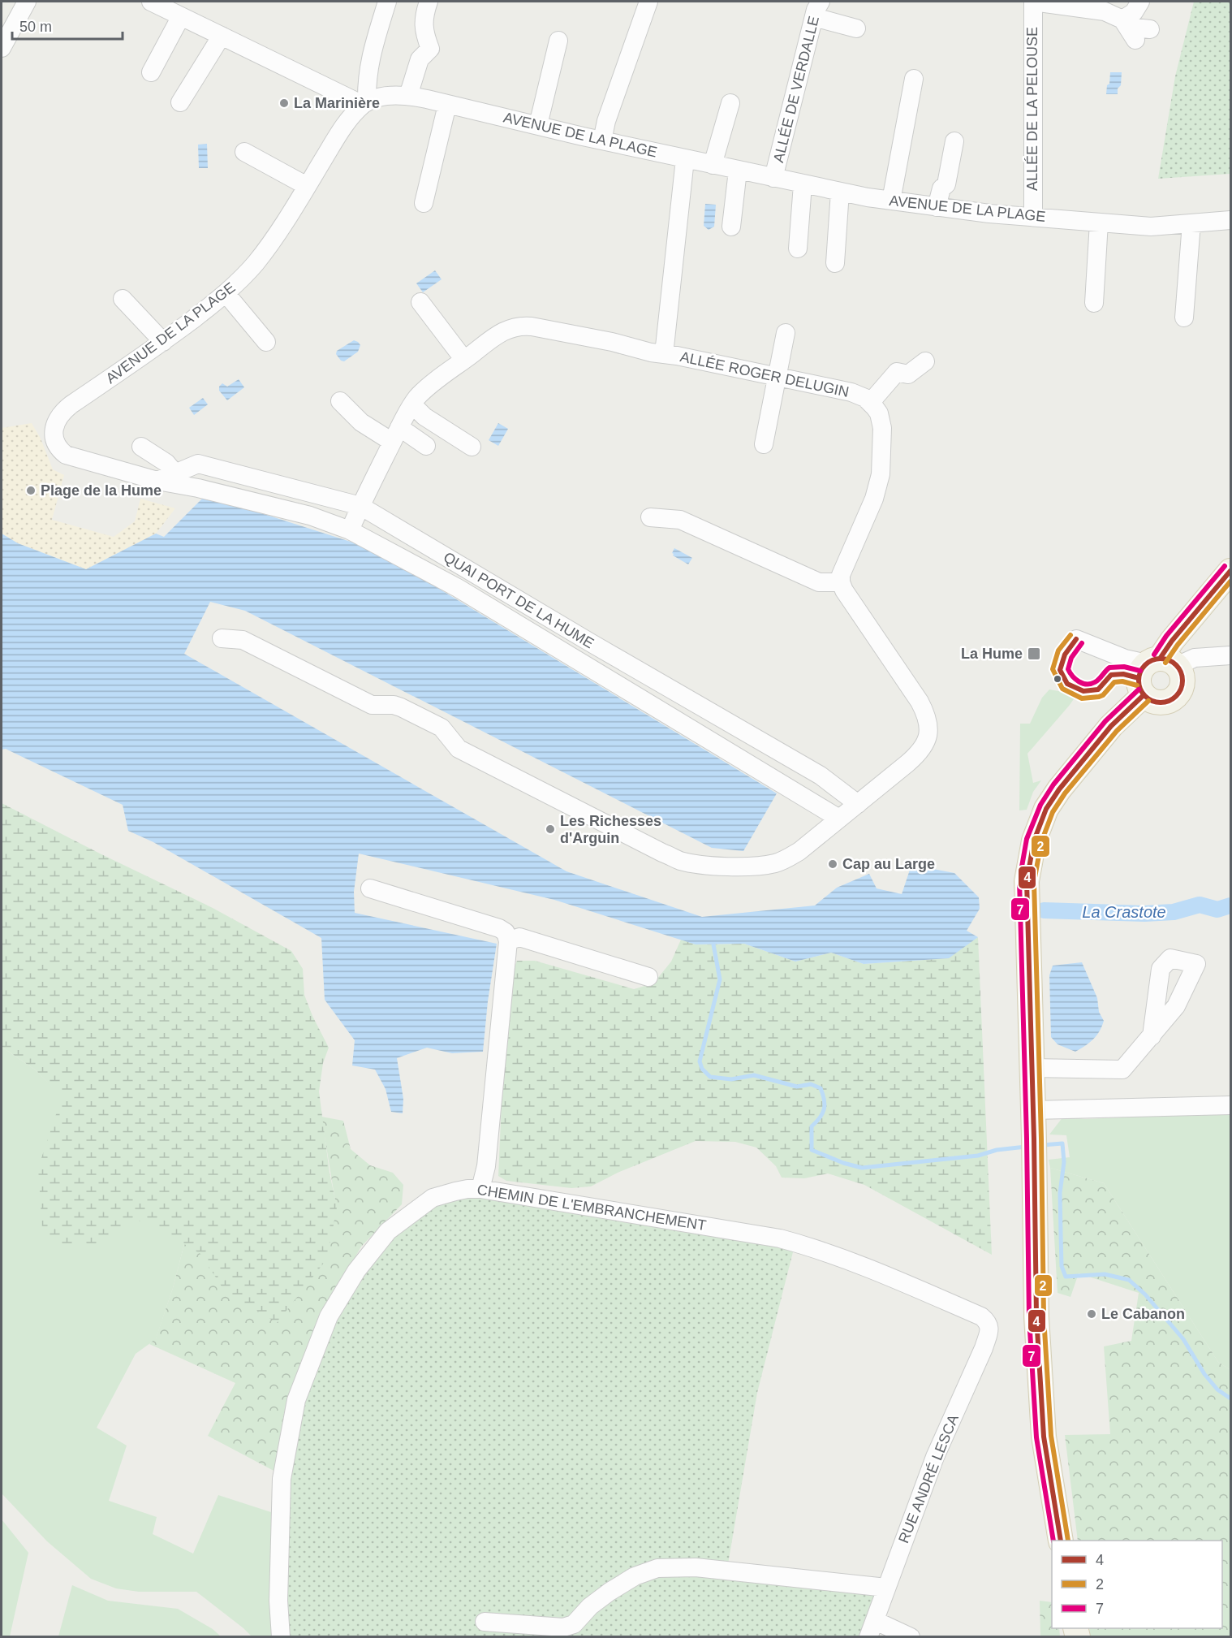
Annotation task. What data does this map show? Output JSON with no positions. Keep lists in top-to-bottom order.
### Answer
{
  "streets": {
    "street": [
      "ALLÉE DE VERDALLE",
      "ALLÉE DE LA PELOUSE",
      "AVENUE DE LA PLAGE",
      "ALLÉE ROGER DELUGIN",
      "QUAI PORT DE LA HUME",
      "CHEMIN DE L'EMBRANCHEMENT",
      "RUE ANDRÉ LESCA"
    ]
  },
  "crossings": [
    ["ALLÉE DE VERDALLE", "AVENUE DE LA PLAGE"],
    ["ALLÉE DE LA PELOUSE", "AVENUE DE LA PLAGE"],
    ["AVENUE DE LA PLAGE", "QUAI PORT DE LA HUME"],
    ["ALLÉE ROGER DELUGIN", "QUAI PORT DE LA HUME"],
    ["CHEMIN DE L'EMBRANCHEMENT", "RUE ANDRÉ LESCA"]
  ],
  "water": ["La Crastote"],
  "places": {
    "other": [
      "La Marinière",
      "Plage de la Hume",
      "Les Richesses d'Arguin",
      "Cap au Large",
      "Le Cabanon"
    ],
    "transit": ["La Hume"]
  },
  "lines": ["transit line 7", "transit line 4", "transit line 2"],
  "legend": ["4", "2", "7"],
  "scale_bar": "50 m"
}
